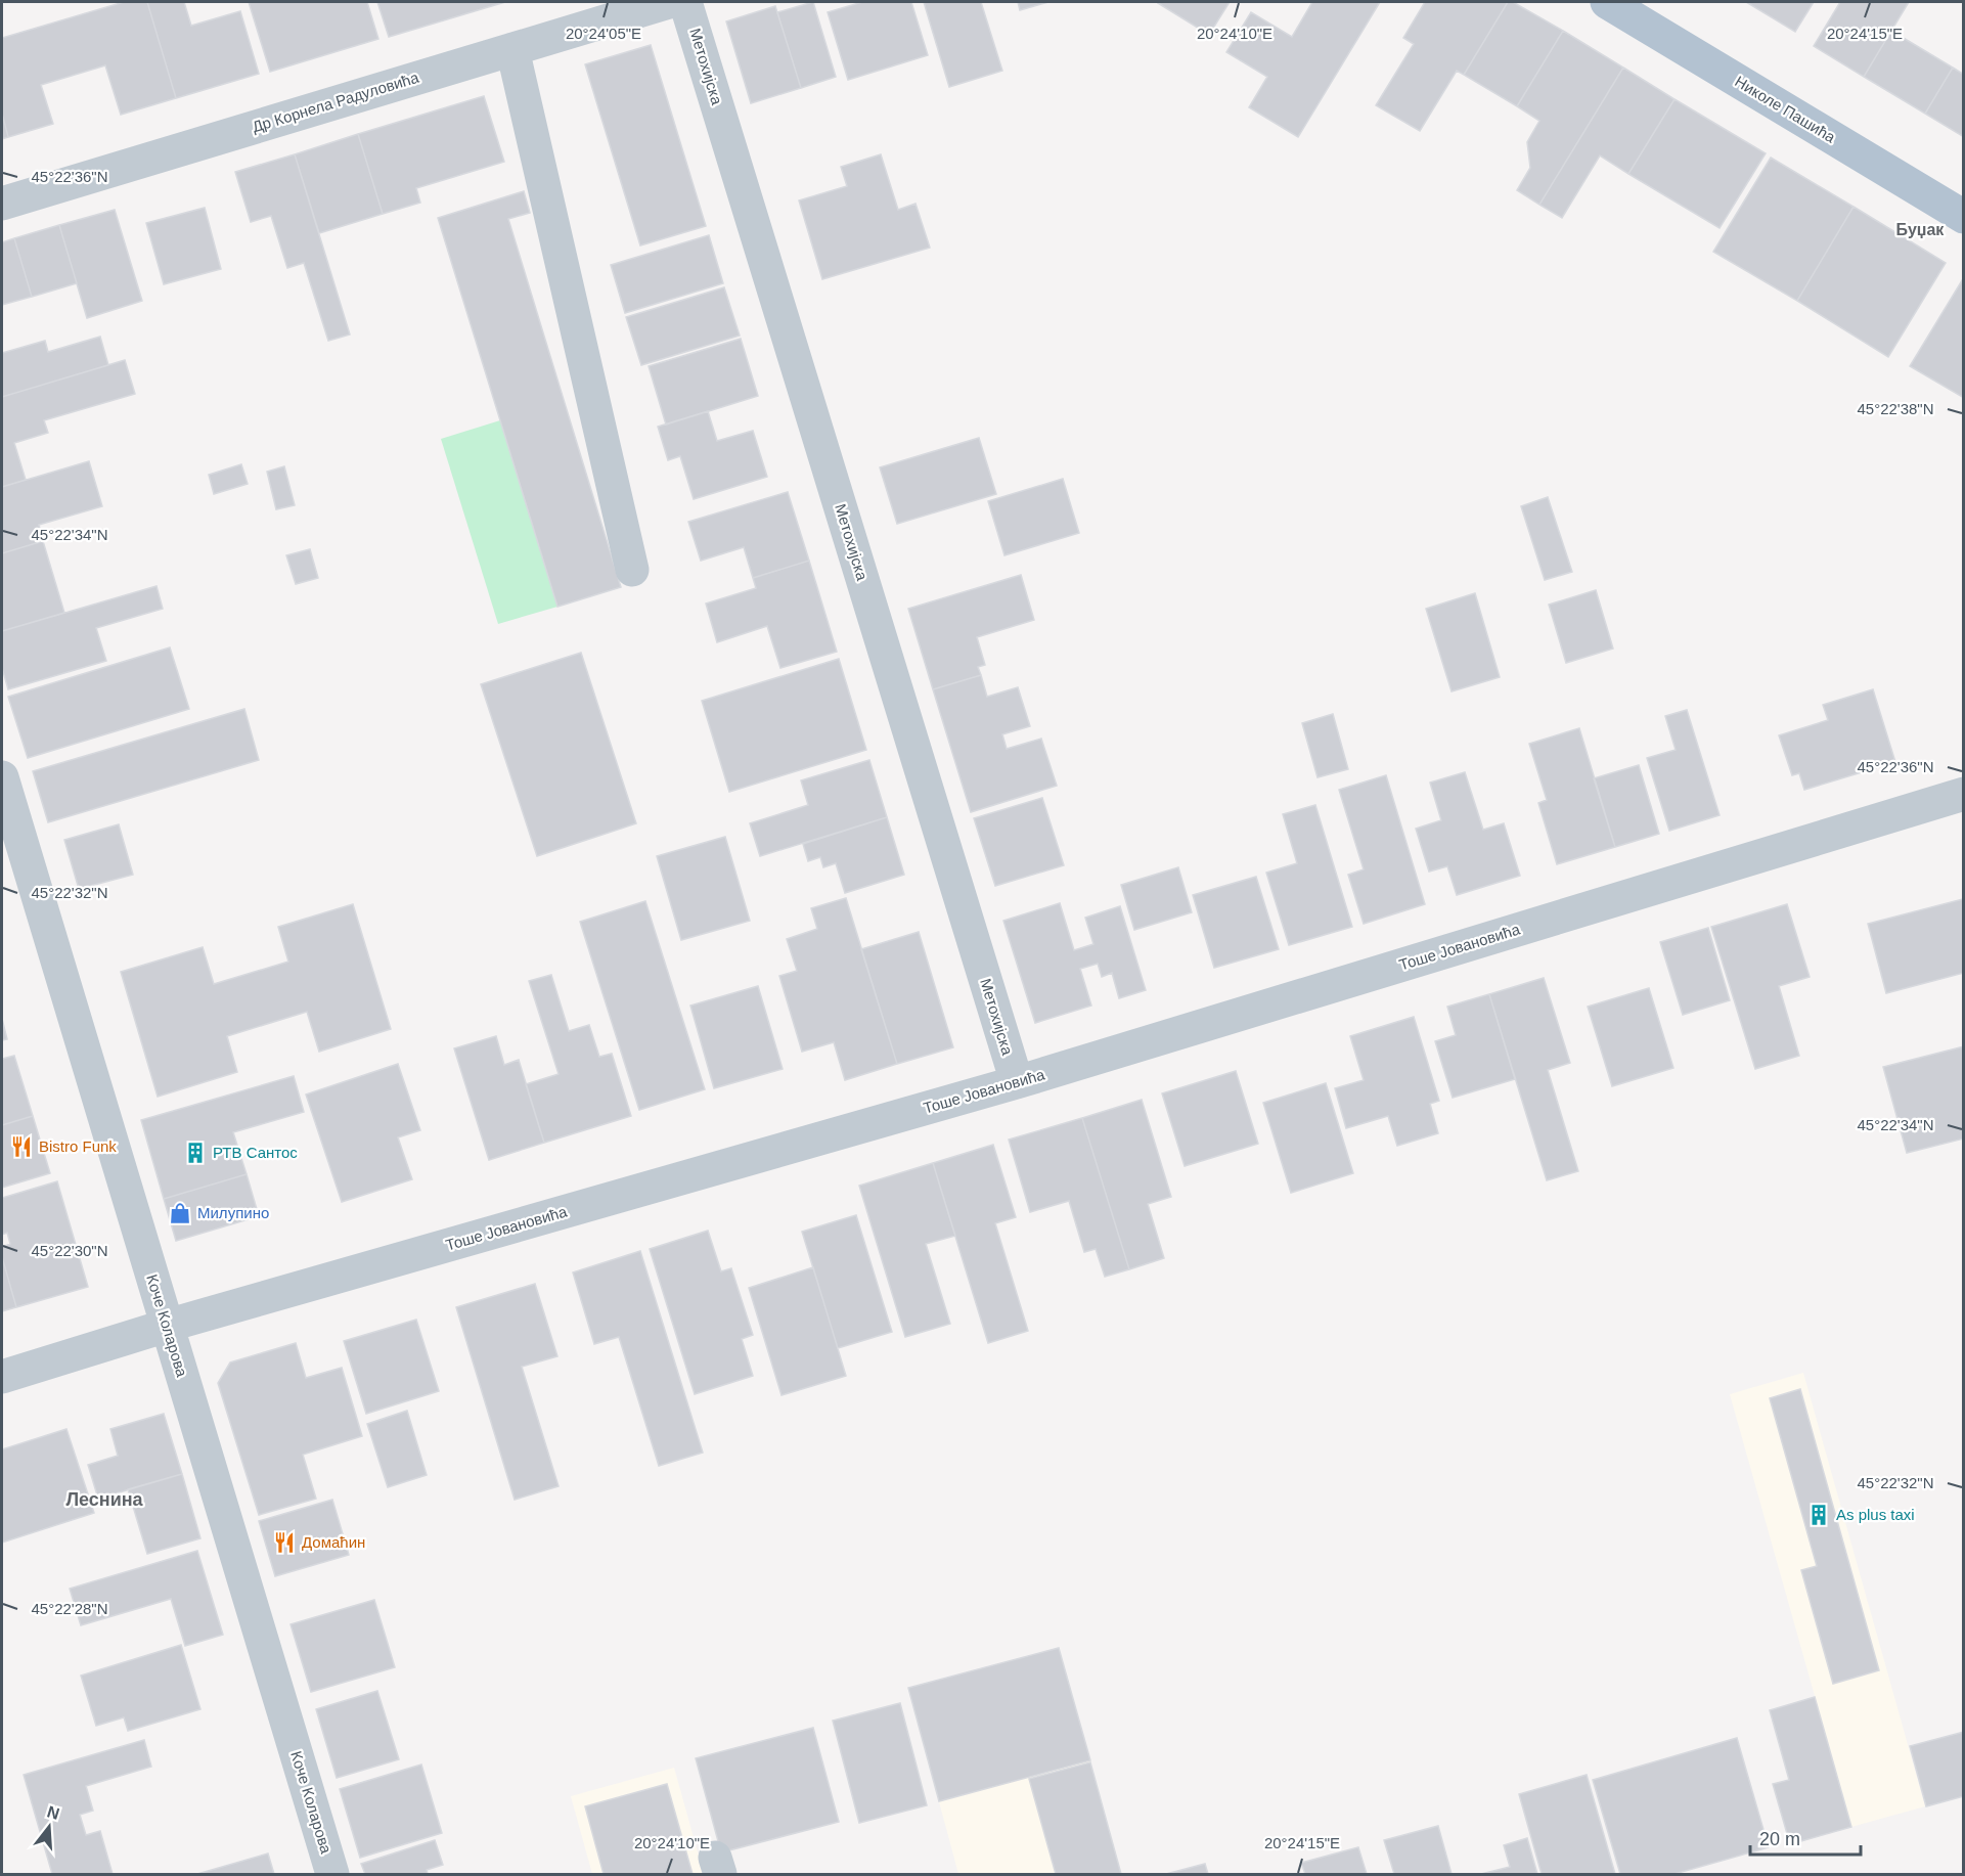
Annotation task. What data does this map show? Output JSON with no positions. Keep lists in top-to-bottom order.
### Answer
{
  "streets": {
    "main road": ["Николе Пашића"],
    "street": [
      "Метохијска",
      "Др Корнела Радуловића",
      "Тоше Јовановића",
      "Коче Коларова"
    ]
  },
  "crossings": [
    ["Метохијска", "Тоше Јовановића"],
    ["Тоше Јовановића", "Коче Коларова"]
  ],
  "districts": ["Буџак", "Леснина"],
  "places": {
    "restaurant": ["Bistro Funk", "Домаћин"],
    "building": ["РТВ Сантос", "As plus taxi"],
    "shop": ["Милупино"]
  },
  "scale_bar": "20 m",
  "north": "top",
  "coordinates": [
    "20°24'05\"E",
    "20°24'10\"E",
    "20°24'15\"E",
    "45°22'36\"N",
    "45°22'38\"N",
    "45°22'34\"N",
    "45°22'32\"N",
    "45°22'30\"N",
    "45°22'28\"N"
  ]
}
